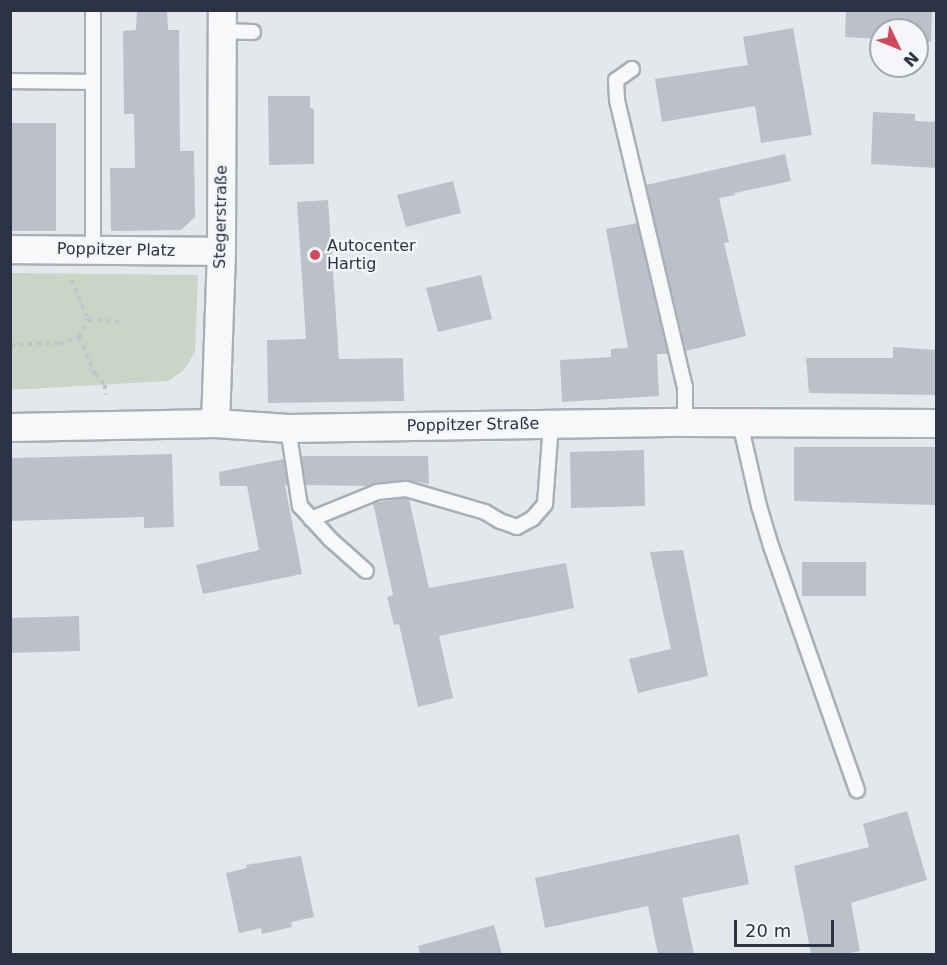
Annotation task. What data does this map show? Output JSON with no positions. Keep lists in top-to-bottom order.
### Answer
{
  "streets": {
    "street": ["Stegerstraße", "Poppitzer Platz", "Poppitzer Straße"]
  },
  "crossings": [
    ["Stegerstraße", "Poppitzer Platz"],
    ["Stegerstraße", "Poppitzer Straße"]
  ],
  "places": ["Autocenter Hartig"],
  "scale_bar": "20 m",
  "north": "bottom right"
}
